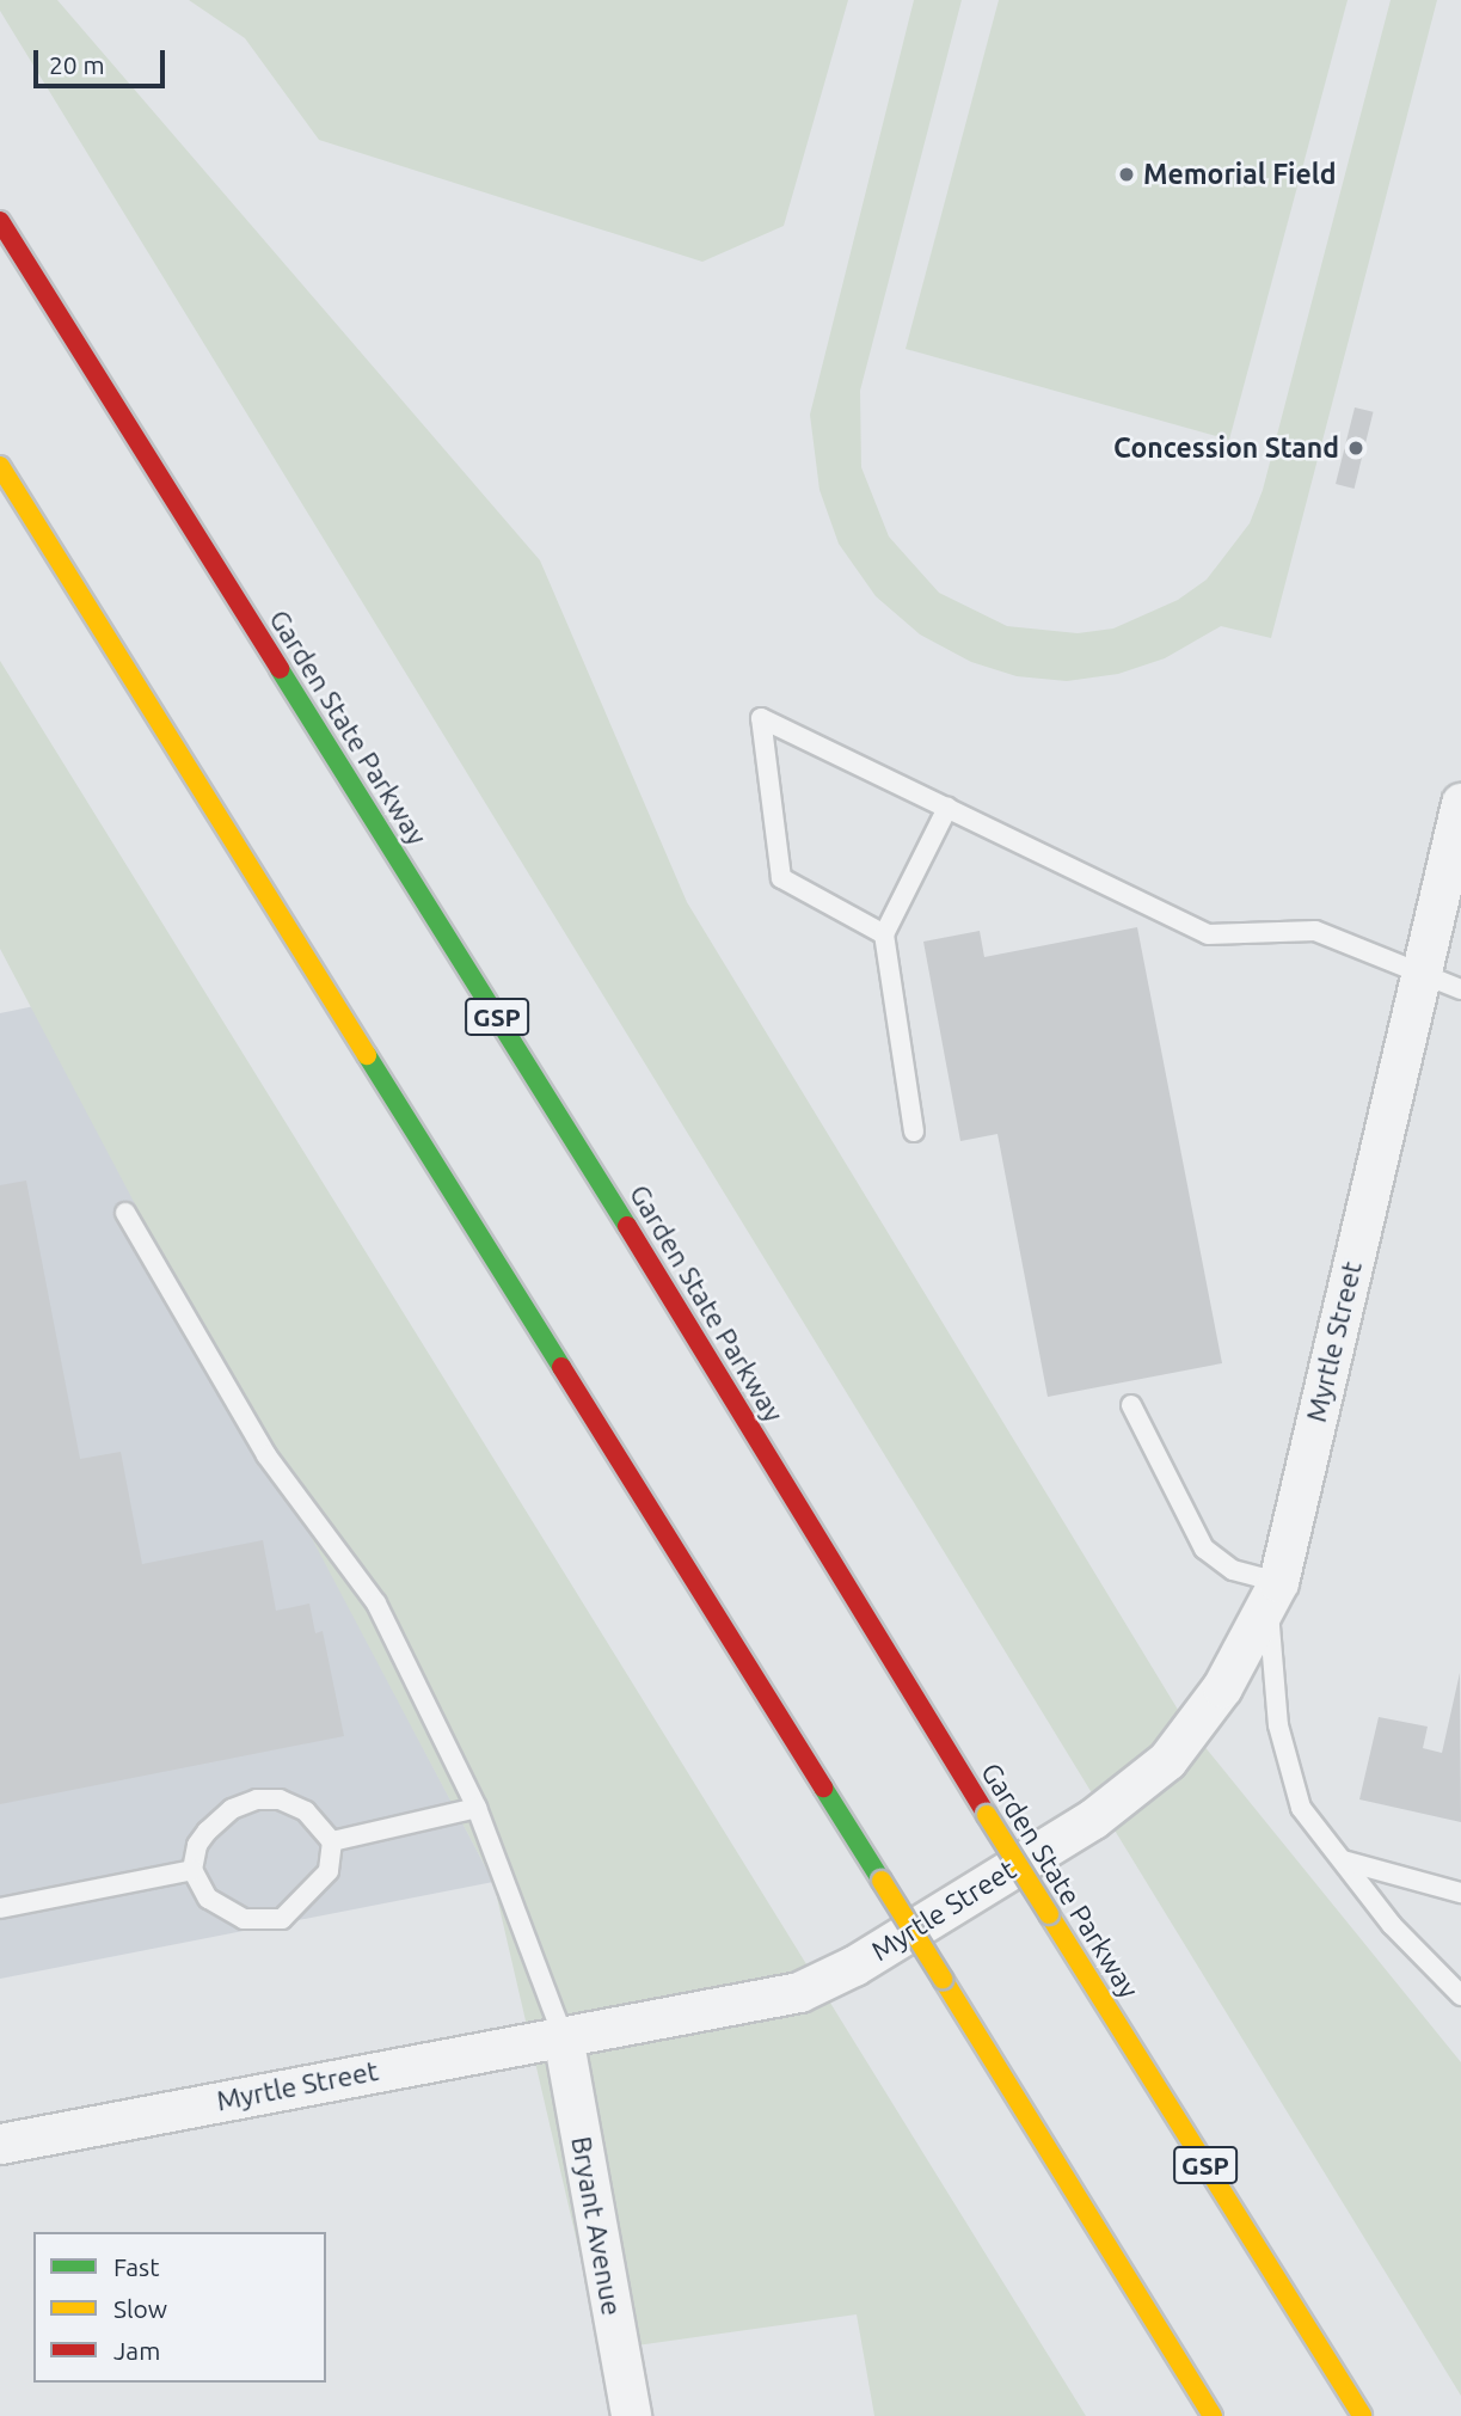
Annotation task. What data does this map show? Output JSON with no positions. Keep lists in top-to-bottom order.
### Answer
{
  "streets": {
    "highway": ["Garden State Parkway", "GSP"],
    "street": ["Myrtle Street", "Bryant Avenue"]
  },
  "crossings": [
    ["Myrtle Street", "Bryant Avenue"]
  ],
  "places": ["Memorial Field", "Concession Stand"],
  "legend": ["Fast", "Slow", "Jam"],
  "scale_bar": "20 m"
}
